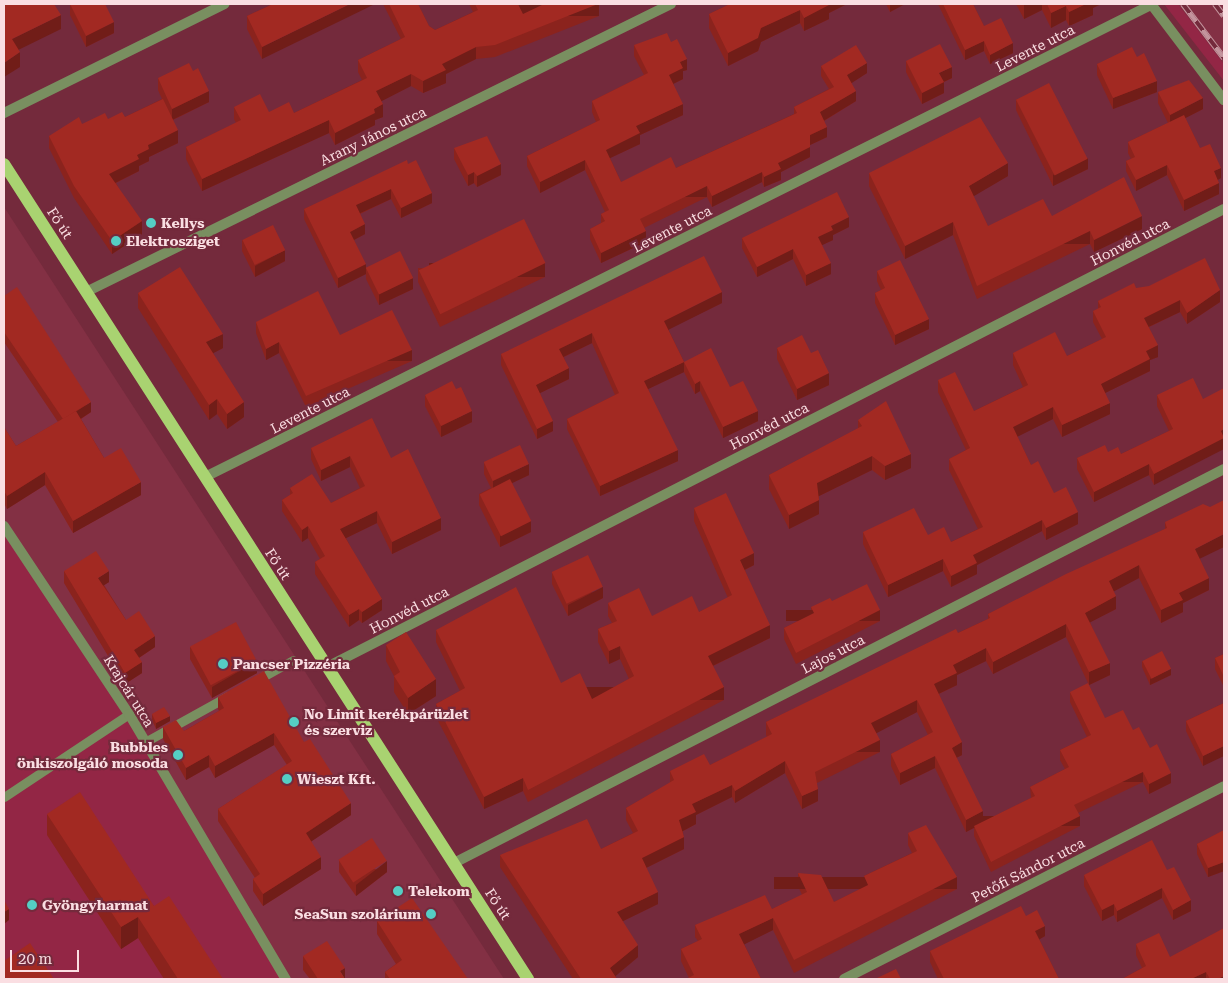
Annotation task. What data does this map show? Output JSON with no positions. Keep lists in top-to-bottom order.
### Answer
{
  "streets": {
    "main road": ["Fő út"],
    "street": [
      "Levente utca",
      "Arany János utca",
      "Honvéd utca",
      "Lajos utca",
      "Krajcár utca",
      "Petőfi Sándor utca"
    ]
  },
  "crossings": [
    ["Levente utca", "Fő út"],
    ["Arany János utca", "Fő út"],
    ["Fő út", "Honvéd utca"],
    ["Fő út", "Lajos utca"]
  ],
  "places": [
    "Kellys",
    "Elektrosziget",
    "Pancser Pizzéria",
    "No Limit kerékpárüzlet és szerviz",
    "Bubbles önkiszolgáló mosoda",
    "Wieszt Kft.",
    "Telekom",
    "Gyöngyharmat",
    "SeaSun szolárium"
  ],
  "scale_bar": "20 m"
}
